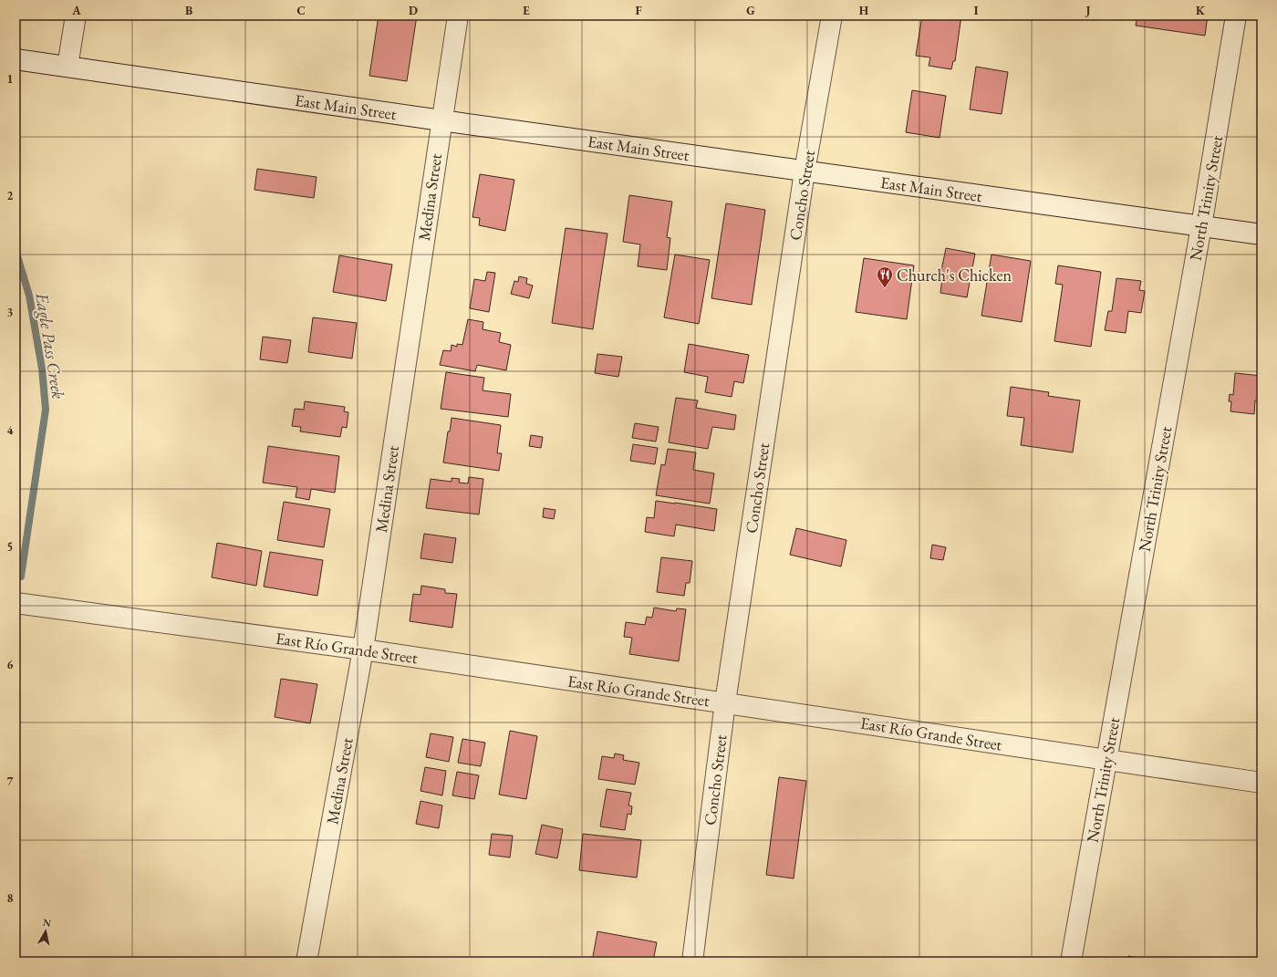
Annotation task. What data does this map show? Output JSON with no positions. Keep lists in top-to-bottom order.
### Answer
{
  "streets": {
    "street": [
      "East Main Street",
      "Concho Street",
      "Medina Street",
      "North Trinity Street",
      "East Río Grande Street"
    ]
  },
  "crossings": [
    ["East Main Street", "Concho Street"],
    ["East Main Street", "Medina Street"],
    ["East Main Street", "North Trinity Street"],
    ["Concho Street", "East Río Grande Street"],
    ["Medina Street", "East Río Grande Street"],
    ["North Trinity Street", "East Río Grande Street"]
  ],
  "water": ["Eagle Pass Creek"],
  "places": {
    "restaurant": ["Church's Chicken"]
  },
  "north": "top",
  "grid": {
    "columns": [
      "A",
      "B",
      "C",
      "D",
      "E",
      "F",
      "G",
      "H",
      "I",
      "J",
      "K"
    ],
    "rows": [
      "1",
      "2",
      "3",
      "4",
      "5",
      "6",
      "7",
      "8"
    ]
  }
}
